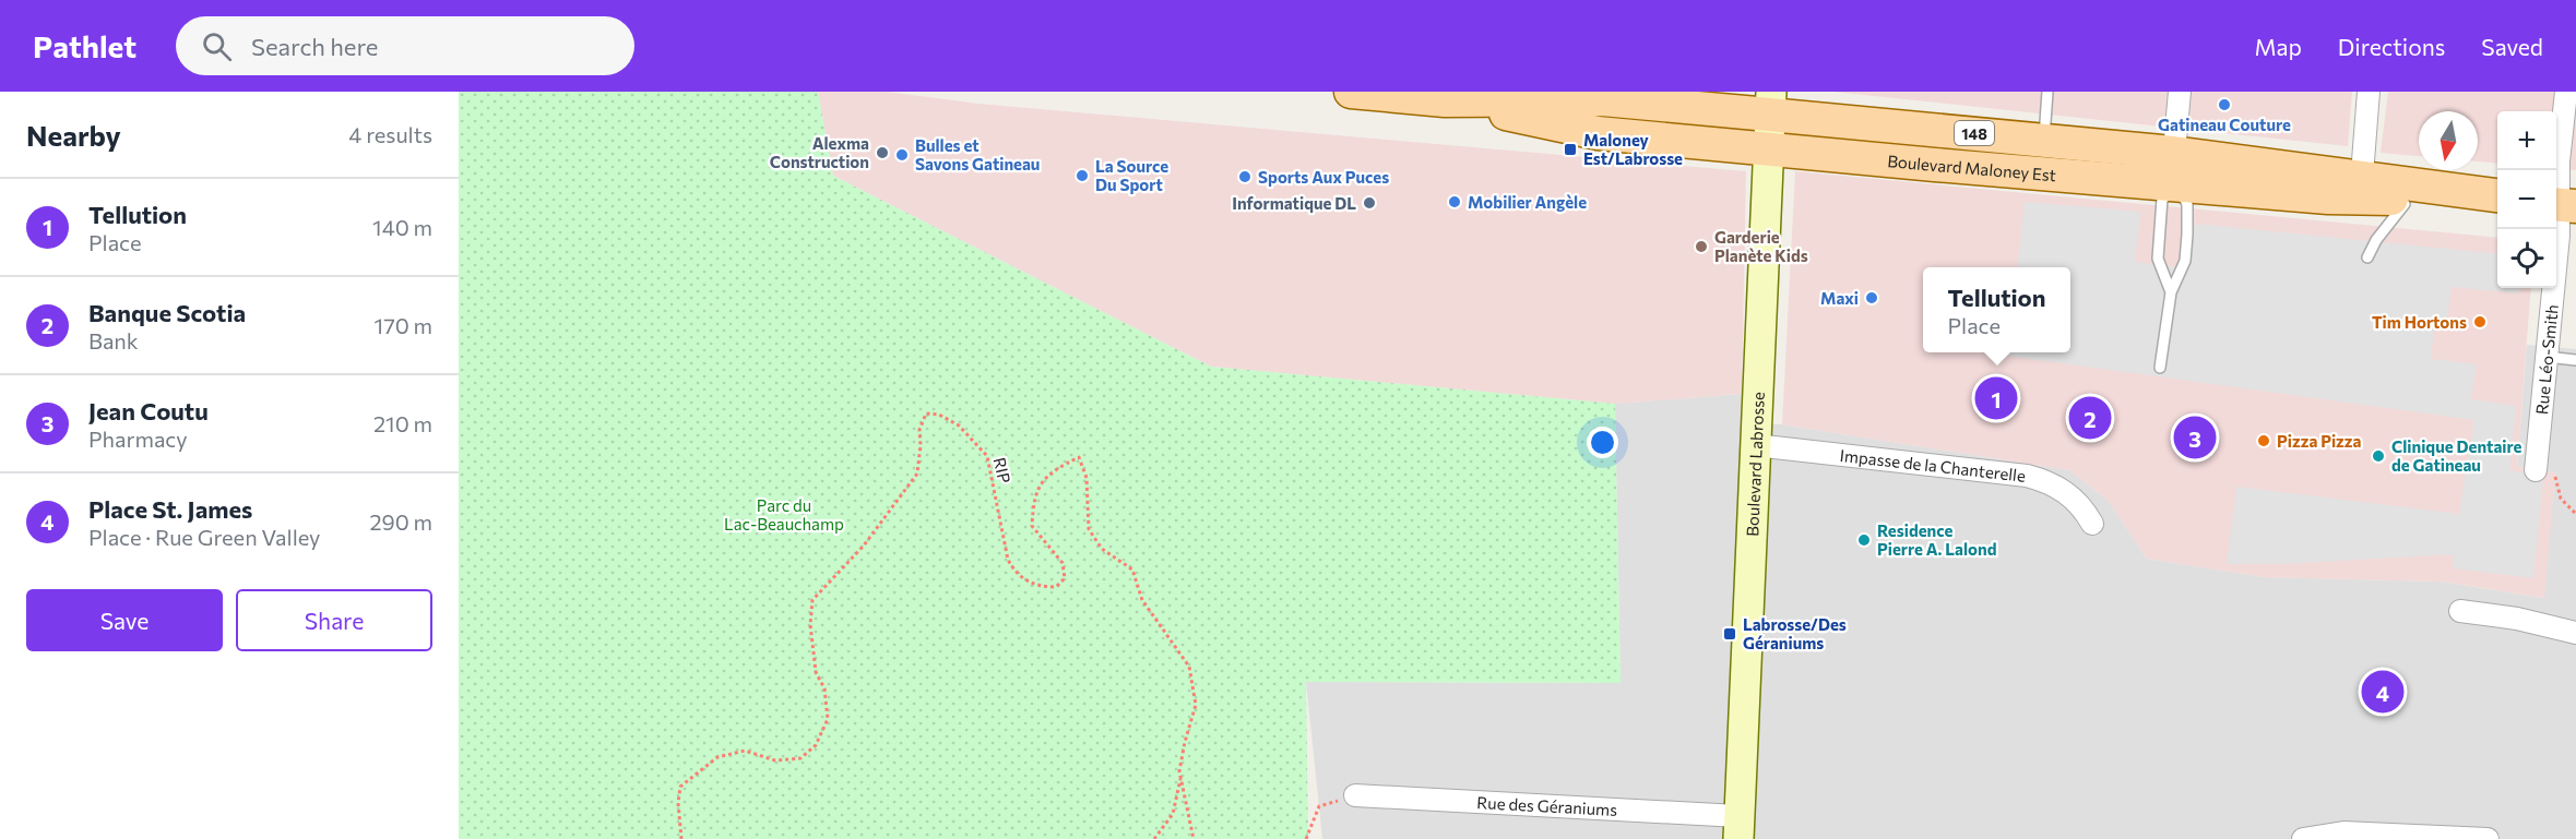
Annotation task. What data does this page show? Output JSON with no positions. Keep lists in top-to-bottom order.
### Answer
{
  "streets": {
    "main road": ["148", "Boulevard Maloney Est", "Boulevard Labrosse"],
    "street": ["Rue Léo-Smith", "Impasse de la Chanterelle", "Rue des Géraniums"],
    "path": ["RIP"]
  },
  "crossings": [
    ["Boulevard Maloney Est", "Boulevard Labrosse"],
    ["Boulevard Labrosse", "Impasse de la Chanterelle"],
    ["Boulevard Labrosse", "Rue des Géraniums"]
  ],
  "parks": ["Parc du Lac-Beauchamp"],
  "places": {
    "other": [
      "Gatineau Couture",
      "Alexma Construction",
      "Bulles et Savons Gatineau",
      "La Source Du Sport",
      "Sports Aux Puces",
      "Mobilier Angèle",
      "Informatique DL",
      "Garderie Planète Kids",
      "Maxi",
      "Tim Hortons",
      "Pizza Pizza",
      "Clinique Dentaire de Gatineau",
      "Residence Pierre A. Lalond"
    ],
    "transit": ["Maloney Est/Labrosse", "Labrosse/Des Géraniums"]
  },
  "north": "bottom",
  "page": {
    "header": "Pathlet",
    "search": "Search here",
    "nav": ["Map", "Directions", "Saved"],
    "heading": ["Nearby", "4 results"],
    "map_buttons": ["+", "−"],
    "list": [
      {
        "mark": "1",
        "name": "Tellution",
        "note": "Place",
        "value": "140 m"
      },
      {
        "mark": "2",
        "name": "Banque Scotia",
        "note": "Bank",
        "value": "170 m"
      },
      {
        "mark": "3",
        "name": "Jean Coutu",
        "note": "Pharmacy",
        "value": "210 m"
      },
      {
        "mark": "4",
        "name": "Place St. James",
        "note": "Place · Rue Green Valley",
        "value": "290 m"
      }
    ],
    "popup": ["Tellution", "Place"],
    "pins": [
      "1",
      "2",
      "3",
      "4"
    ],
    "buttons": ["Save", "Share"]
  }
}
